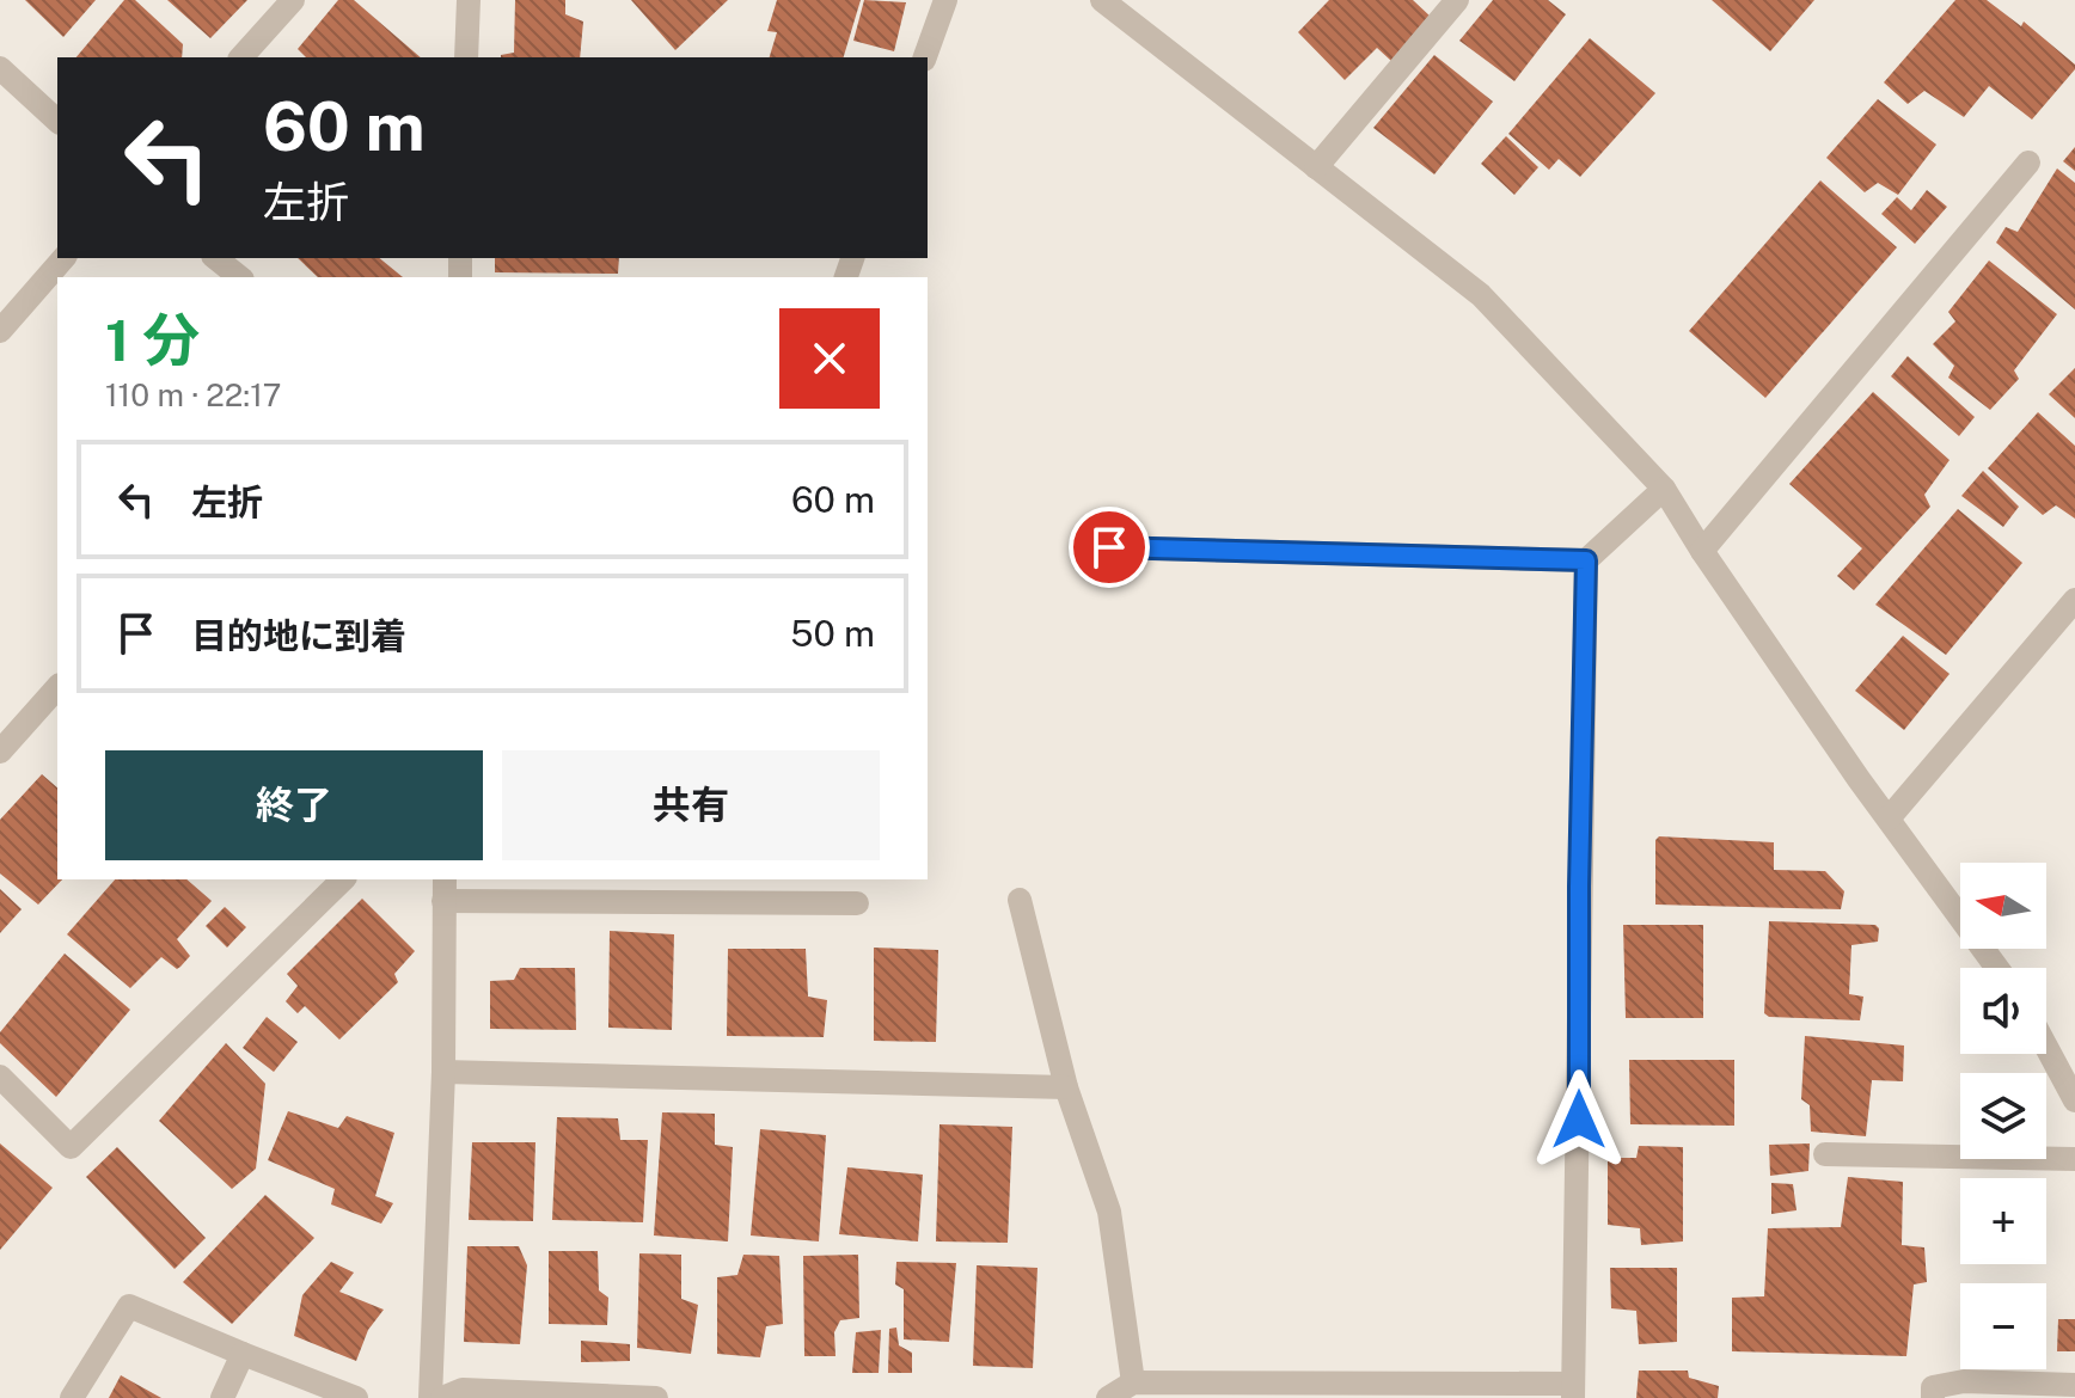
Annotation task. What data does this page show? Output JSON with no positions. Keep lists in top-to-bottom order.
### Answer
{
  "north": "left",
  "page": {
    "turn": ["60 m", "左折"],
    "heading": ["1 分", "110 m · 22:17"],
    "list": [
      {
        "name": "左折",
        "value": "60 m"
      },
      {
        "name": "目的地に到着",
        "value": "50 m"
      }
    ],
    "buttons": ["終了", "共有"],
    "map_buttons": ["+", "−"]
  }
}
